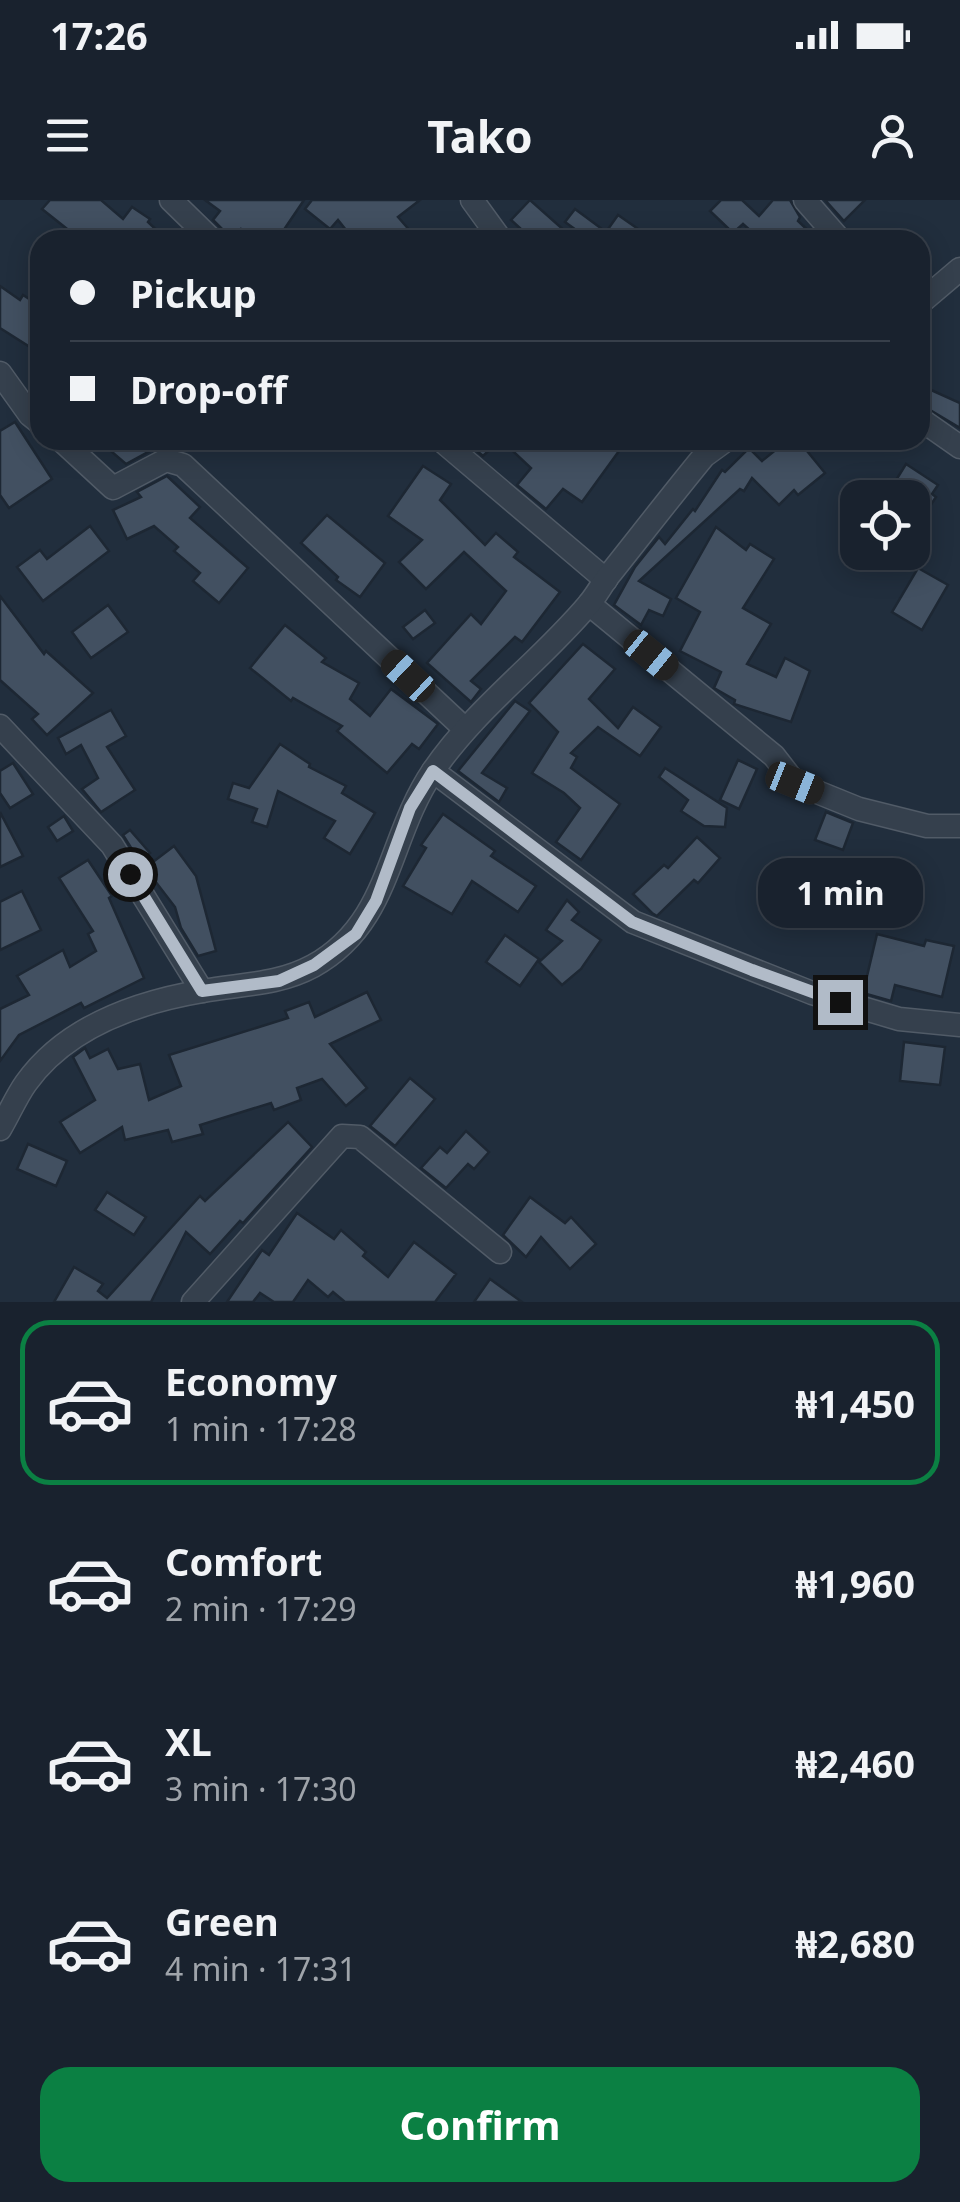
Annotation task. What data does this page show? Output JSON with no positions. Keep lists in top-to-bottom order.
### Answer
{
  "page": {
    "status": "17:26",
    "header": "Tako",
    "banner": ["Pickup", "Drop-off"],
    "bubble": "1 min",
    "list": [
      {
        "name": "Economy",
        "note": "1 min · 17:28",
        "value": "₦1,450"
      },
      {
        "name": "Comfort",
        "note": "2 min · 17:29",
        "value": "₦1,960"
      },
      {
        "name": "XL",
        "note": "3 min · 17:30",
        "value": "₦2,460"
      },
      {
        "name": "Green",
        "note": "4 min · 17:31",
        "value": "₦2,680"
      }
    ],
    "buttons": "Confirm"
  }
}
